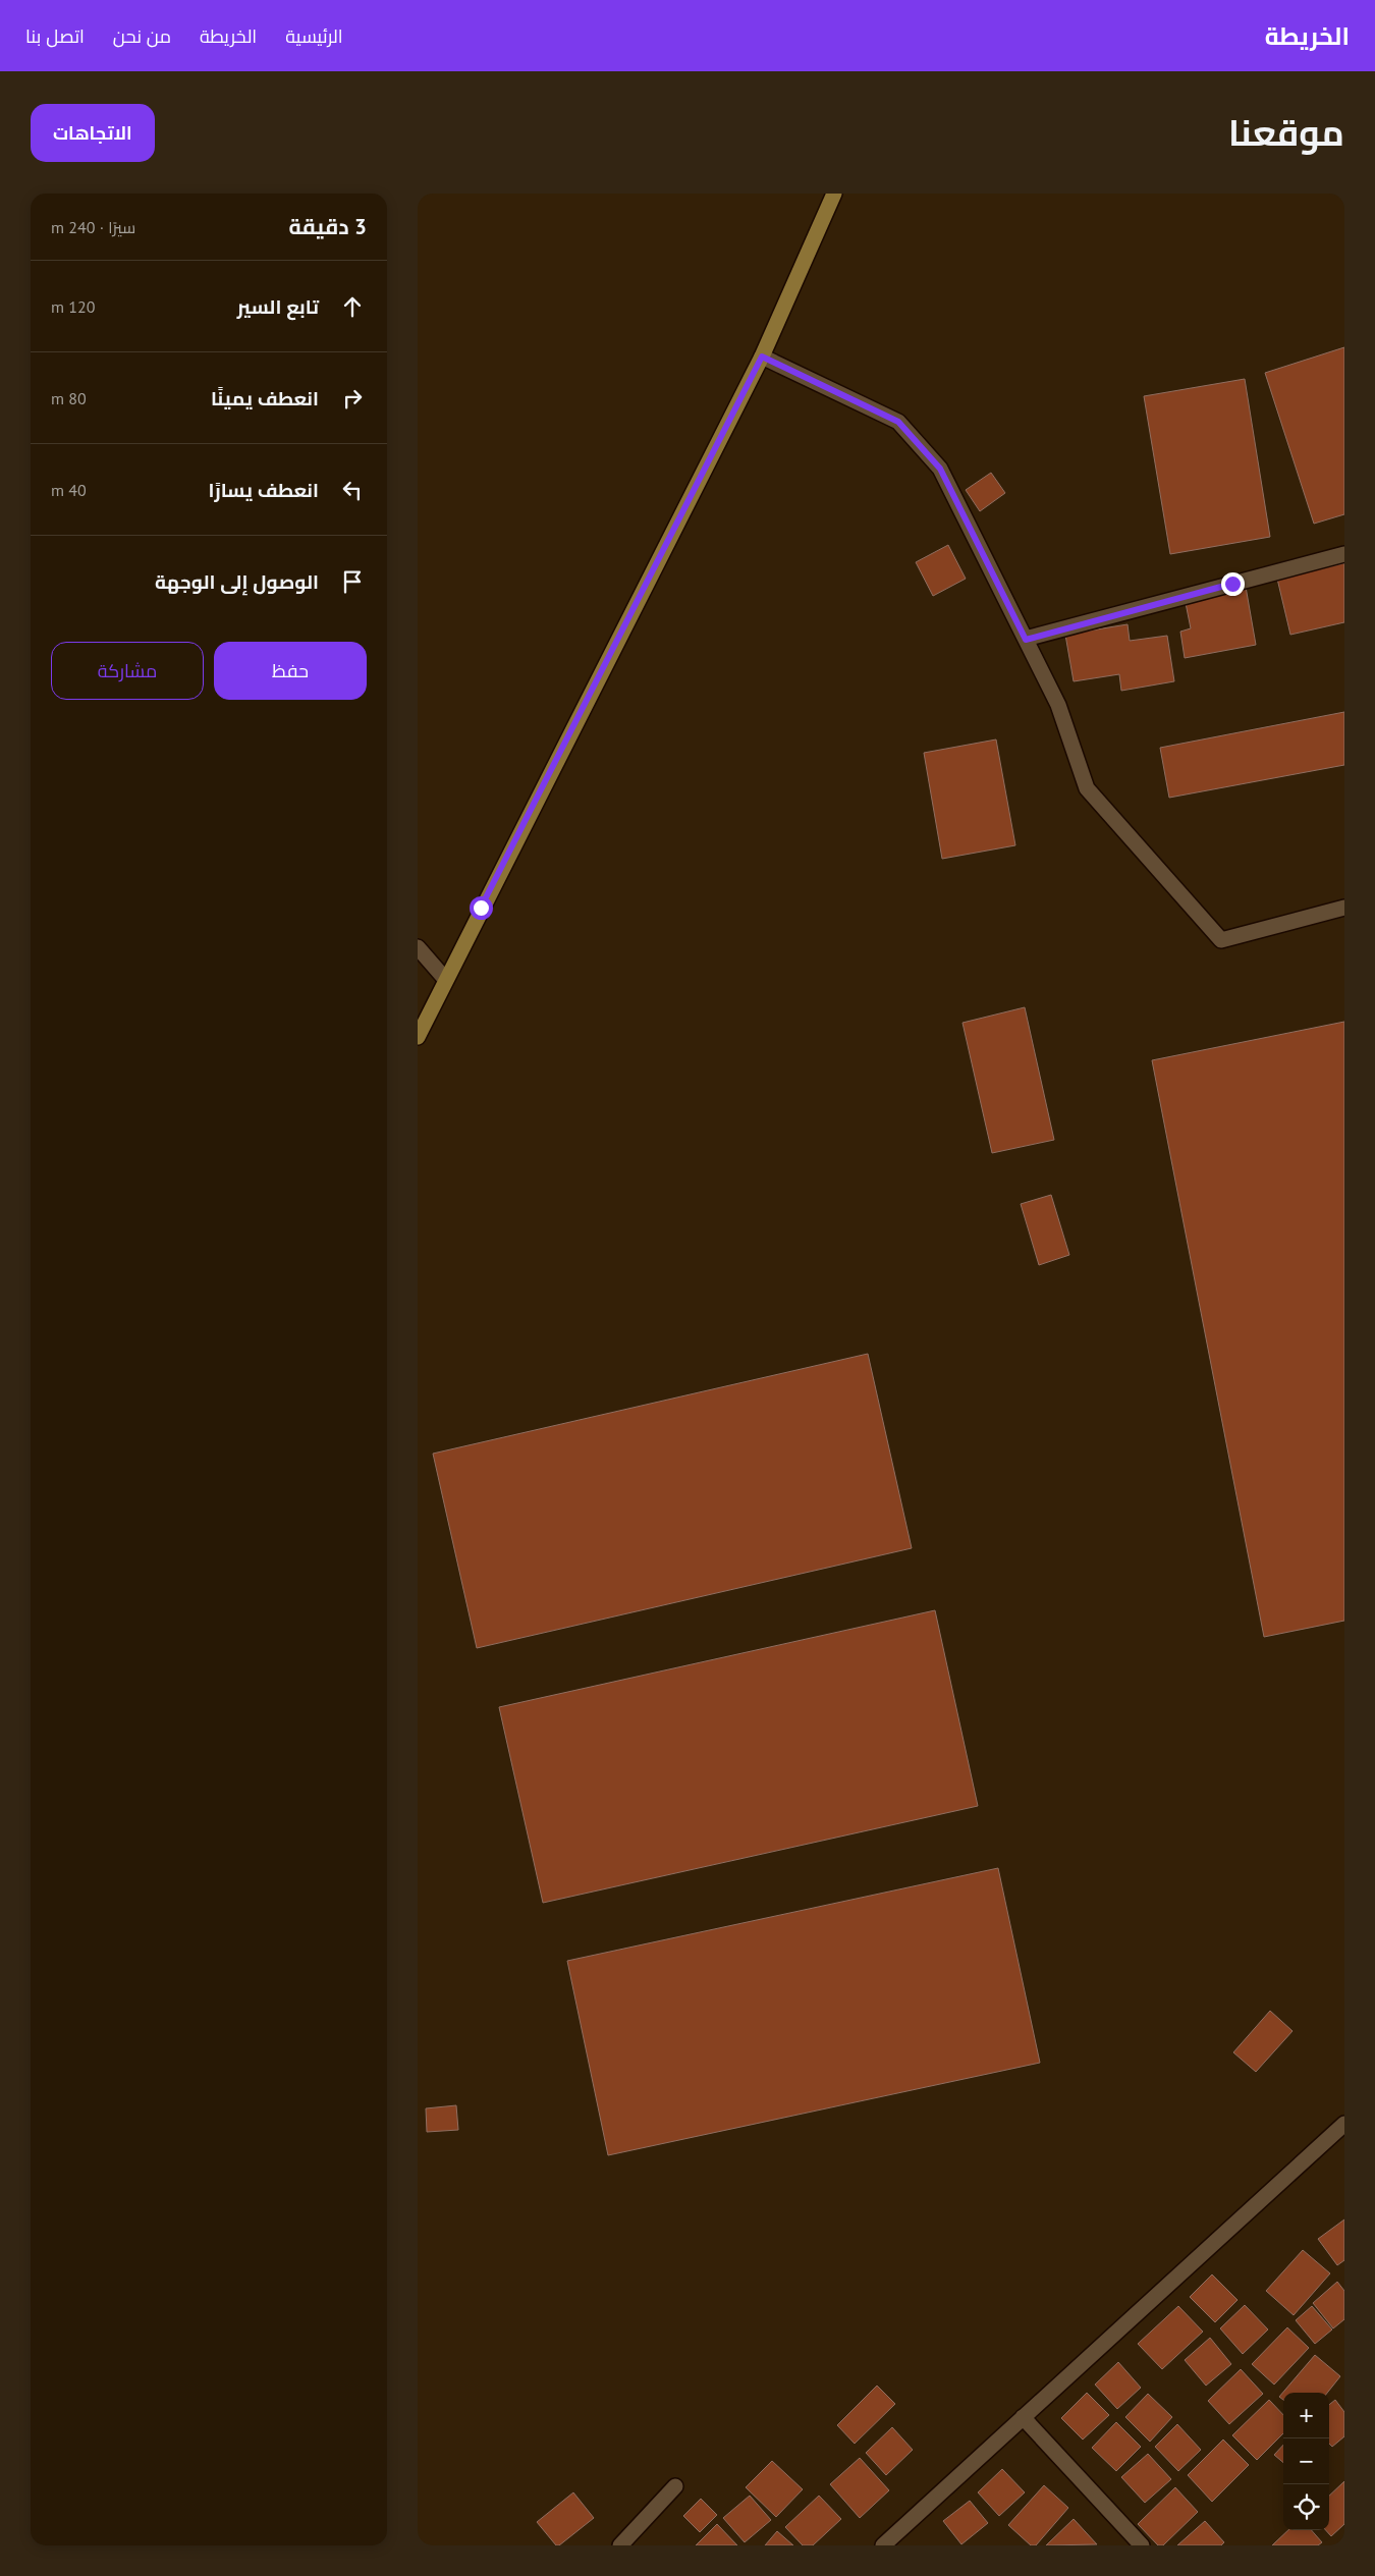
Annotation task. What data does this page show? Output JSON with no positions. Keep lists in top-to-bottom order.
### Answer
{
  "page": {
    "header": "الخريطة",
    "nav": [
      "الرئيسية",
      "الخريطة",
      "من نحن",
      "اتصل بنا"
    ],
    "title": "موقعنا",
    "buttons": [
      "الاتجاهات",
      ["حفظ", "مشاركة"]
    ],
    "heading": ["3 دقيقة", "سيرًا · 240 m"],
    "list": [
      ["تابع السير", "120 m"],
      ["انعطف يمينًا", "80 m"],
      ["انعطف يسارًا", "40 m"],
      "الوصول إلى الوجهة"
    ],
    "map_buttons": ["+", "−"]
  }
}
